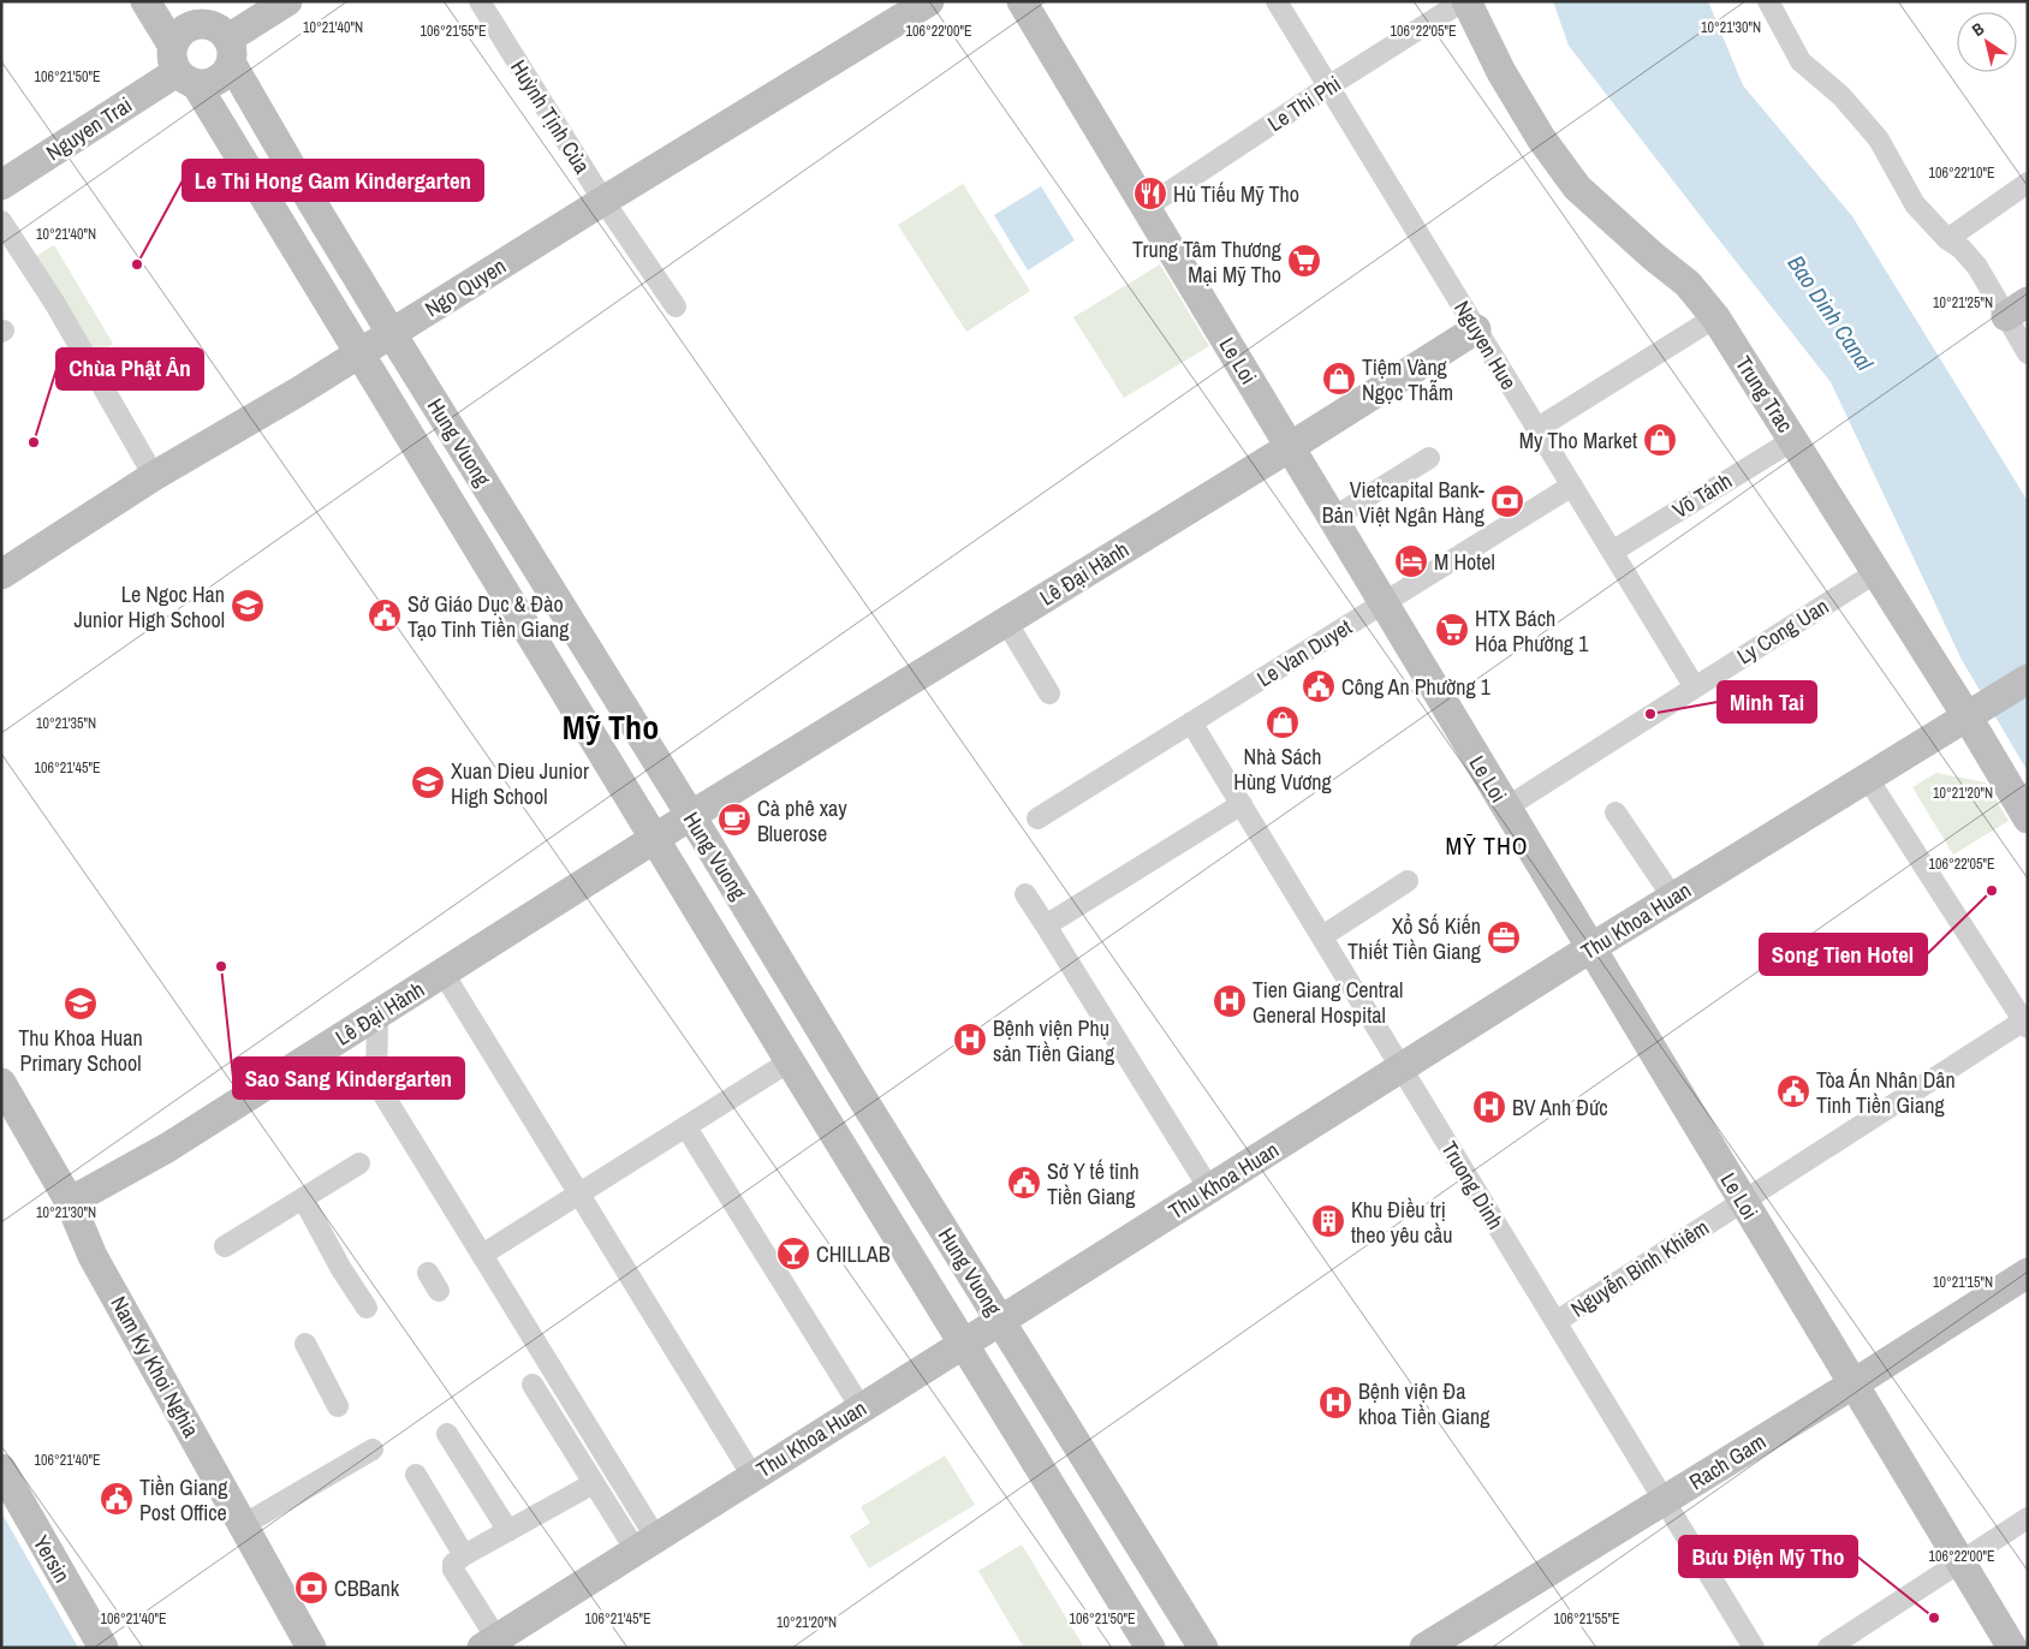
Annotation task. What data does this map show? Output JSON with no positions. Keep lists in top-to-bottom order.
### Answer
{
  "streets": {
    "main road": [
      "Nguyen Trai",
      "Ngo Quyen",
      "Le Loi",
      "Trung Trac",
      "Hung Vuong",
      "Lê Đại Hành",
      "Thu Khoa Huan",
      "Nam Ky Khoi Nghia",
      "Rach Gam",
      "Yersin"
    ],
    "street": [
      "Le Thi Phi",
      "Huỳnh Tịnh Của",
      "Nguyen Hue",
      "Võ Tánh",
      "Ly Cong Uan",
      "Le Van Duyet",
      "Truong Dinh",
      "Nguyễn Bỉnh Khiêm"
    ]
  },
  "crossings": [
    ["Le Thi Phi", "Nguyen Hue"],
    ["Le Thi Phi", "Le Loi"],
    ["Le Thi Phi", "Trung Trac"],
    ["Huỳnh Tịnh Của", "Ngo Quyen"],
    ["Nguyen Trai", "Hung Vuong"],
    ["Ngo Quyen", "Hung Vuong"],
    ["Nguyen Hue", "Võ Tánh"],
    ["Nguyen Hue", "Lê Đại Hành"],
    ["Nguyen Hue", "Ly Cong Uan"],
    ["Nguyen Hue", "Le Van Duyet"],
    ["Le Loi", "Lê Đại Hành"],
    ["Le Loi", "Ly Cong Uan"],
    ["Le Loi", "Le Van Duyet"],
    ["Le Loi", "Thu Khoa Huan"],
    ["Le Loi", "Nguyễn Bỉnh Khiêm"],
    ["Le Loi", "Rach Gam"],
    ["Trung Trac", "Võ Tánh"],
    ["Trung Trac", "Ly Cong Uan"],
    ["Trung Trac", "Thu Khoa Huan"],
    ["Hung Vuong", "Lê Đại Hành"],
    ["Hung Vuong", "Thu Khoa Huan"],
    ["Lê Đại Hành", "Nam Ky Khoi Nghia"],
    ["Le Van Duyet", "Truong Dinh"],
    ["Thu Khoa Huan", "Truong Dinh"],
    ["Truong Dinh", "Nguyễn Bỉnh Khiêm"],
    ["Truong Dinh", "Rach Gam"]
  ],
  "districts": ["Mỹ Tho", "MỸ THO"],
  "water": ["Bao Dinh Canal"],
  "places": {
    "restaurant": ["Hủ Tiếu Mỹ Tho"],
    "supermarket": ["Trung Tâm Thương Mại Mỹ Tho", "HTX Bách Hóa Phường 1"],
    "other": [
      "Le Thi Hong Gam Kindergarten",
      "Chùa Phật Ân",
      "Minh Tai",
      "Song Tien Hotel",
      "Sao Sang Kindergarten",
      "Bưu Điện Mỹ Tho"
    ],
    "shop": ["Tiệm Vàng Ngọc Thẫm", "My Tho Market", "Nhà Sách Hùng Vương"],
    "bank": ["Vietcapital Bank- Bản Việt Ngân Hàng", "CBBank"],
    "hotel": ["M Hotel"],
    "school or university": ["Le Ngoc Han Junior High School", "Xuan Dieu Junior High School", "Thu Khoa Huan Primary School"],
    "public building": [
      "Sở Giáo Dục & Đào Tạo Tỉnh Tiền Giang",
      "Công An Phường 1",
      "Tòa Án Nhân Dân Tỉnh Tiền Giang",
      "Sở Y tế tỉnh Tiền Giang",
      "Tiền Giang Post Office"
    ],
    "cafe": ["Cà phê xay Bluerose"],
    "office": ["Xổ Số Kiến Thiết Tiền Giang"],
    "hospital": [
      "Tien Giang Central General Hospital",
      "Bệnh viện Phụ sản Tiền Giang",
      "BV Anh Đức",
      "Bệnh viện Đa khoa Tiền Giang"
    ],
    "building": ["Khu Điều trị theo yêu cầu"],
    "bar": ["CHILLAB"]
  },
  "north": "top left",
  "coordinates": [
    "10°21'40\"N",
    "10°21'30\"N",
    "106°21'55\"E",
    "106°22'00\"E",
    "106°22'05\"E",
    "106°21'50\"E",
    "106°22'10\"E",
    "10°21'25\"N",
    "10°21'35\"N",
    "106°21'45\"E",
    "10°21'20\"N",
    "10°21'15\"N",
    "106°21'40\"E"
  ]
}
